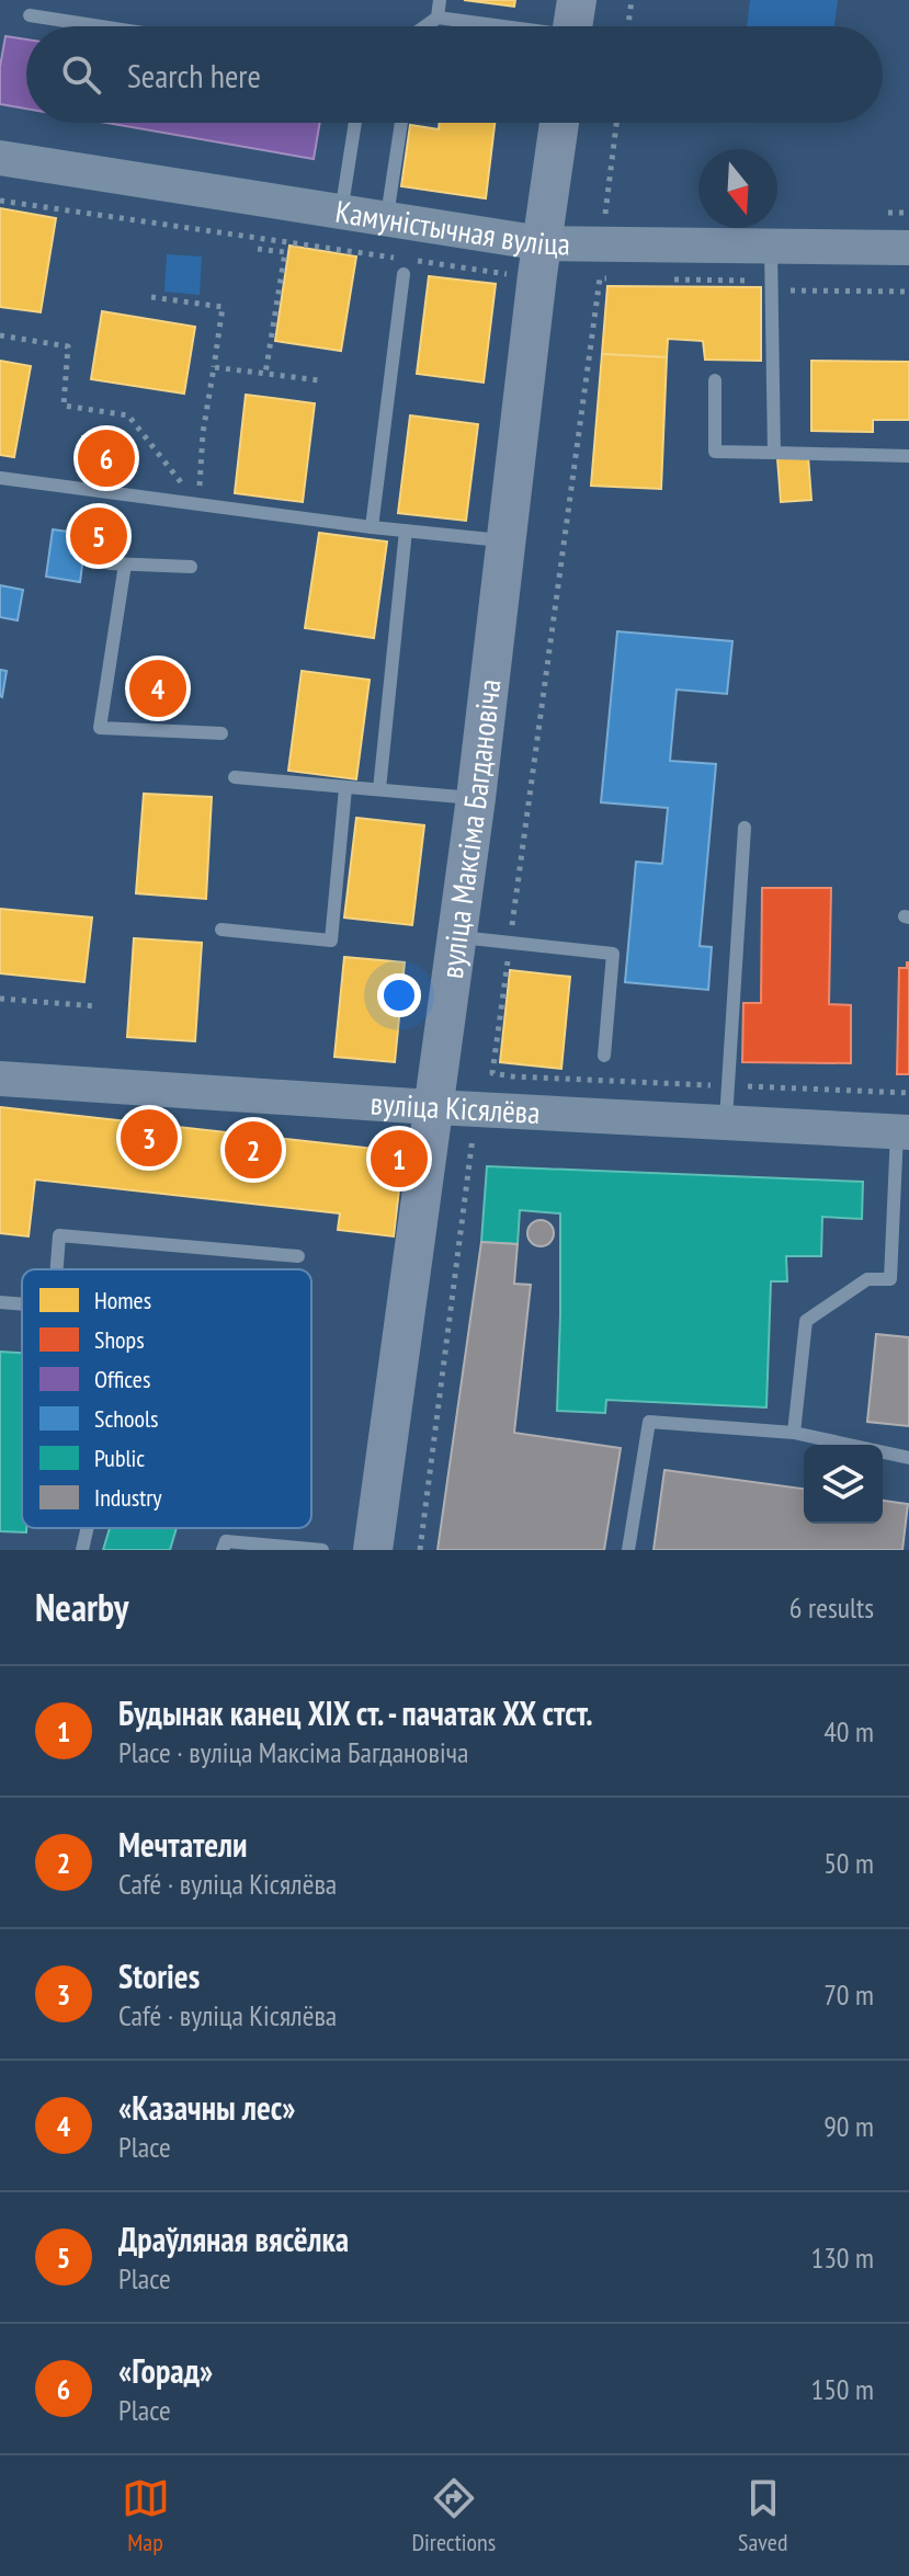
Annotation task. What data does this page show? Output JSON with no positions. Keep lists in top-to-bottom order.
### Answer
{
  "streets": {
    "main road": ["вуліца Максіма Багдановіча"],
    "street": ["Камуністычная вуліца", "вуліца Кісялёва"]
  },
  "crossings": [
    ["Камуністычная вуліца", "вуліца Максіма Багдановіча"],
    ["вуліца Максіма Багдановіча", "вуліца Кісялёва"]
  ],
  "legend": [
    "Homes",
    "Shops",
    "Offices",
    "Schools",
    "Public",
    "Industry"
  ],
  "north": "bottom",
  "page": {
    "search": "Search here",
    "pins": [
      "6",
      "5",
      "4",
      "3",
      "2",
      "1"
    ],
    "heading": ["Nearby", "6 results"],
    "list": [
      {
        "mark": "1",
        "name": "Будынак канец XIX ст. - пачатак XX стст.",
        "note": "Place · вуліца Максіма Багдановіча",
        "value": "40 m"
      },
      {
        "mark": "2",
        "name": "Мечтатели",
        "note": "Café · вуліца Кісялёва",
        "value": "50 m"
      },
      {
        "mark": "3",
        "name": "Stories",
        "note": "Café · вуліца Кісялёва",
        "value": "70 m"
      },
      {
        "mark": "4",
        "name": "«Казачны лес»",
        "note": "Place",
        "value": "90 m"
      },
      {
        "mark": "5",
        "name": "Драўляная вясёлка",
        "note": "Place",
        "value": "130 m"
      },
      {
        "mark": "6",
        "name": "«Горад»",
        "note": "Place",
        "value": "150 m"
      }
    ],
    "nav": ["Map", "Directions", "Saved"]
  }
}
